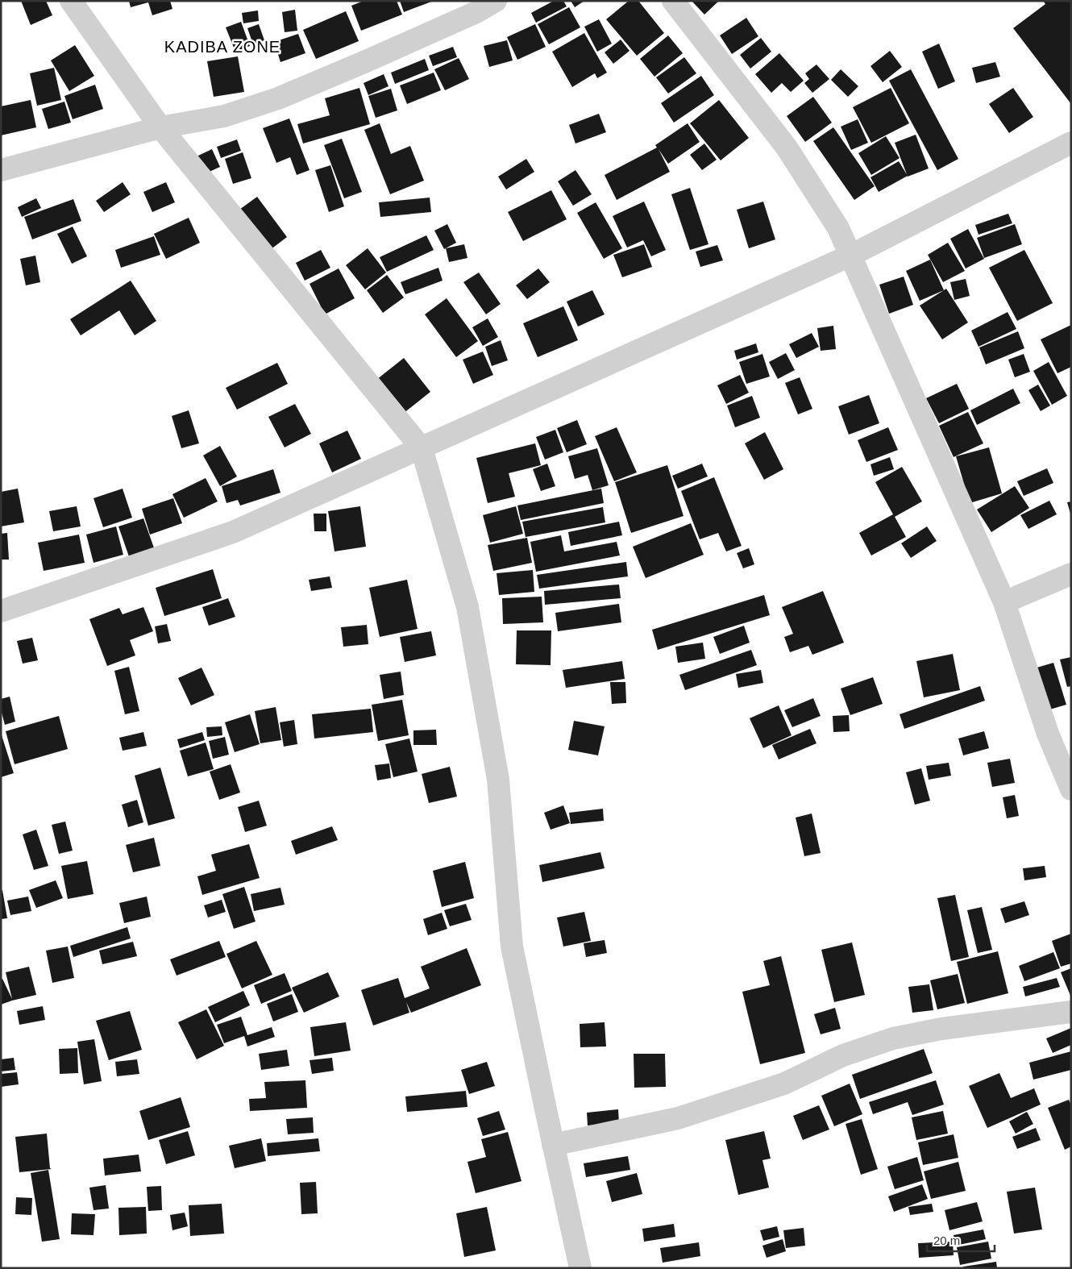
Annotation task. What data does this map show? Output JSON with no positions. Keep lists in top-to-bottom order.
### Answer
{
  "districts": ["KADIBA ZONE"],
  "scale_bar": "20 m"
}
